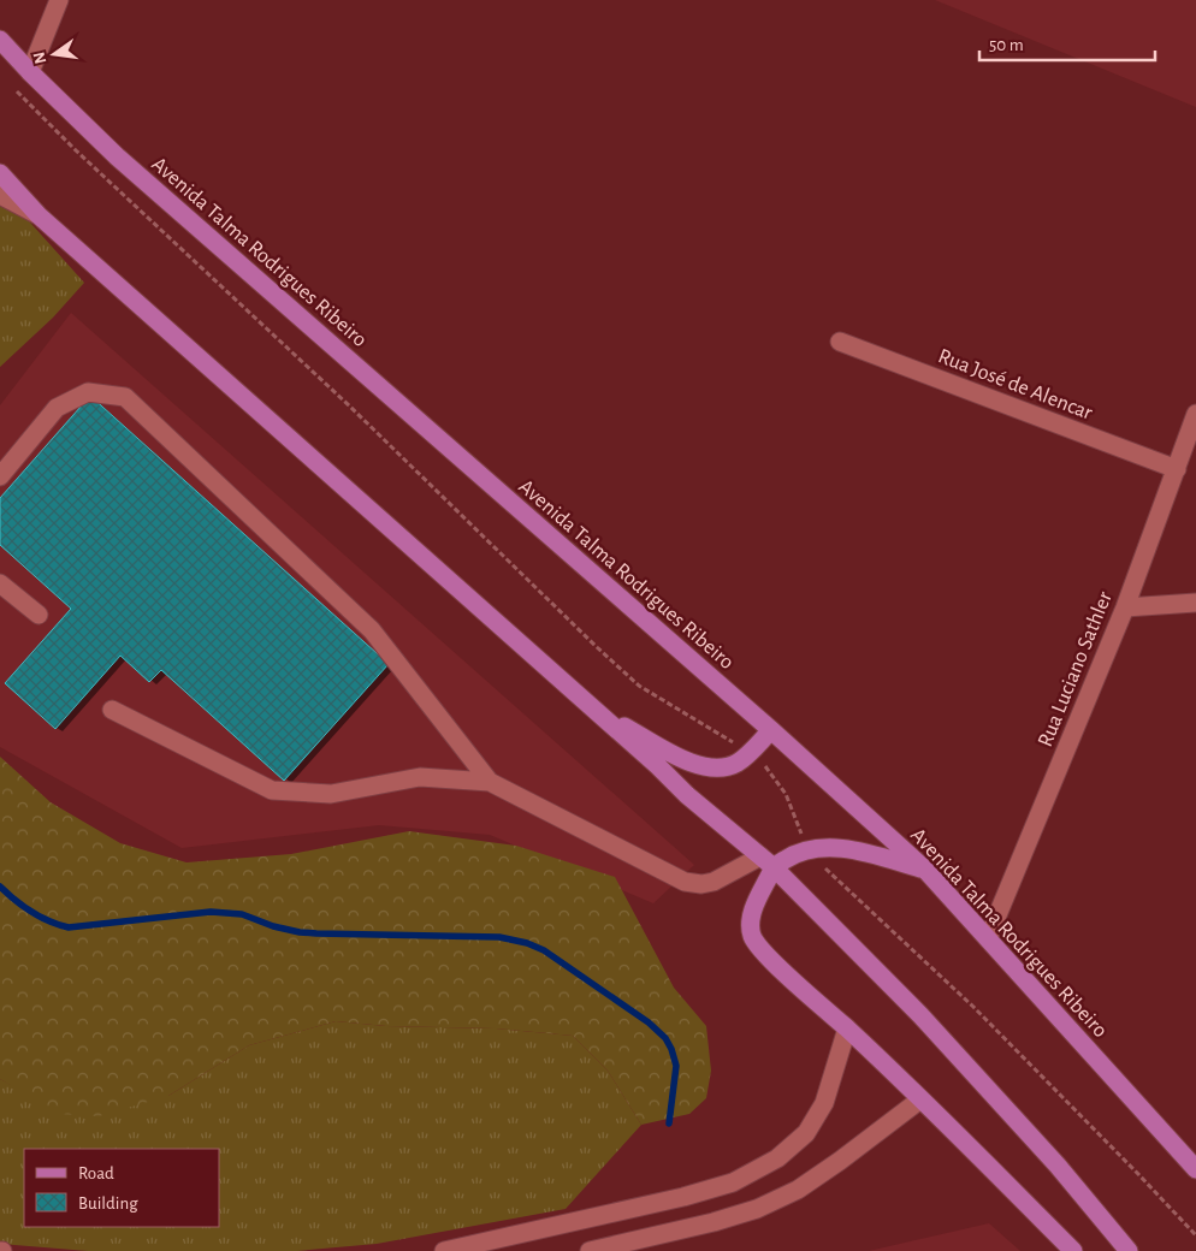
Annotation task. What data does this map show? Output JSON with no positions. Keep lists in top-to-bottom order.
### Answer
{
  "streets": {
    "main road": ["Avenida Talma Rodrigues Ribeiro"],
    "street": ["Rua José de Alencar", "Rua Luciano Sathler"]
  },
  "crossings": [
    ["Avenida Talma Rodrigues Ribeiro", "Rua Luciano Sathler"],
    ["Rua José de Alencar", "Rua Luciano Sathler"]
  ],
  "legend": ["Road", "Building"],
  "scale_bar": "50 m",
  "north": "left"
}
